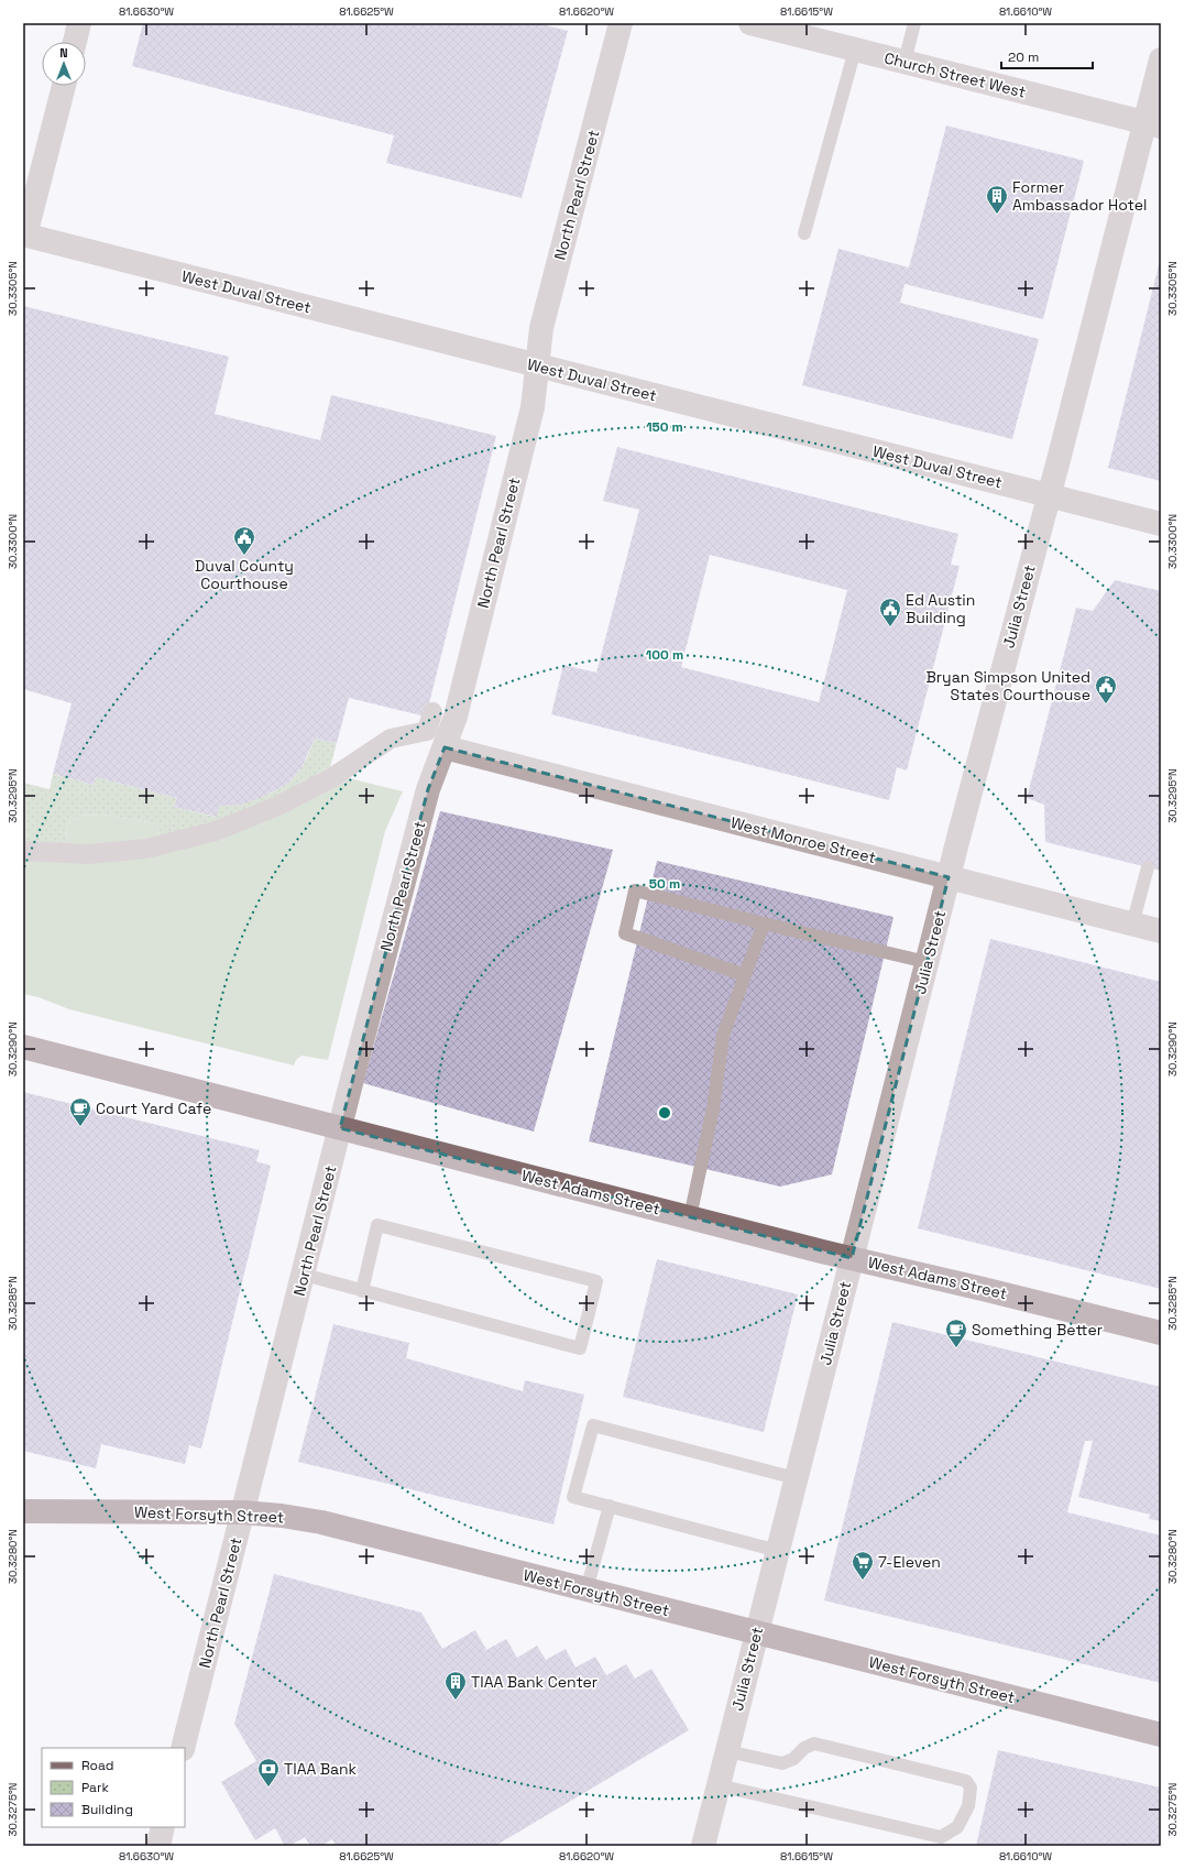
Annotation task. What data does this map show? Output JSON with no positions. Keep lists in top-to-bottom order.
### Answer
{
  "streets": {
    "main road": ["West Adams Street", "West Forsyth Street"],
    "street": [
      "Church Street West",
      "North Pearl Street",
      "West Duval Street",
      "Julia Street",
      "West Monroe Street"
    ]
  },
  "crossings": [
    ["Church Street West", "Julia Street"],
    ["North Pearl Street", "West Duval Street"],
    ["North Pearl Street", "West Monroe Street"],
    ["North Pearl Street", "West Adams Street"],
    ["North Pearl Street", "West Forsyth Street"],
    ["West Duval Street", "Julia Street"],
    ["Julia Street", "West Monroe Street"],
    ["Julia Street", "West Adams Street"],
    ["Julia Street", "West Forsyth Street"]
  ],
  "places": {
    "building": ["Former Ambassador Hotel", "TIAA Bank Center"],
    "public building": ["Duval County Courthouse", "Ed Austin Building", "Bryan Simpson United States Courthouse"],
    "cafe": ["Court Yard Cafe", "Something Better"],
    "supermarket": ["7-Eleven"],
    "bank": ["TIAA Bank"]
  },
  "legend": ["Road", "Park", "Building"],
  "scale_bar": "20 m",
  "north": "top",
  "coordinates": [
    "81.6630°W",
    "81.6625°W",
    "81.6620°W",
    "81.6615°W",
    "81.6610°W",
    "30.3305°N",
    "30.3300°N",
    "30.3295°N",
    "30.3290°N",
    "30.3285°N",
    "30.3280°N",
    "30.3275°N"
  ],
  "rings": ["150 m", "100 m", "50 m"]
}
